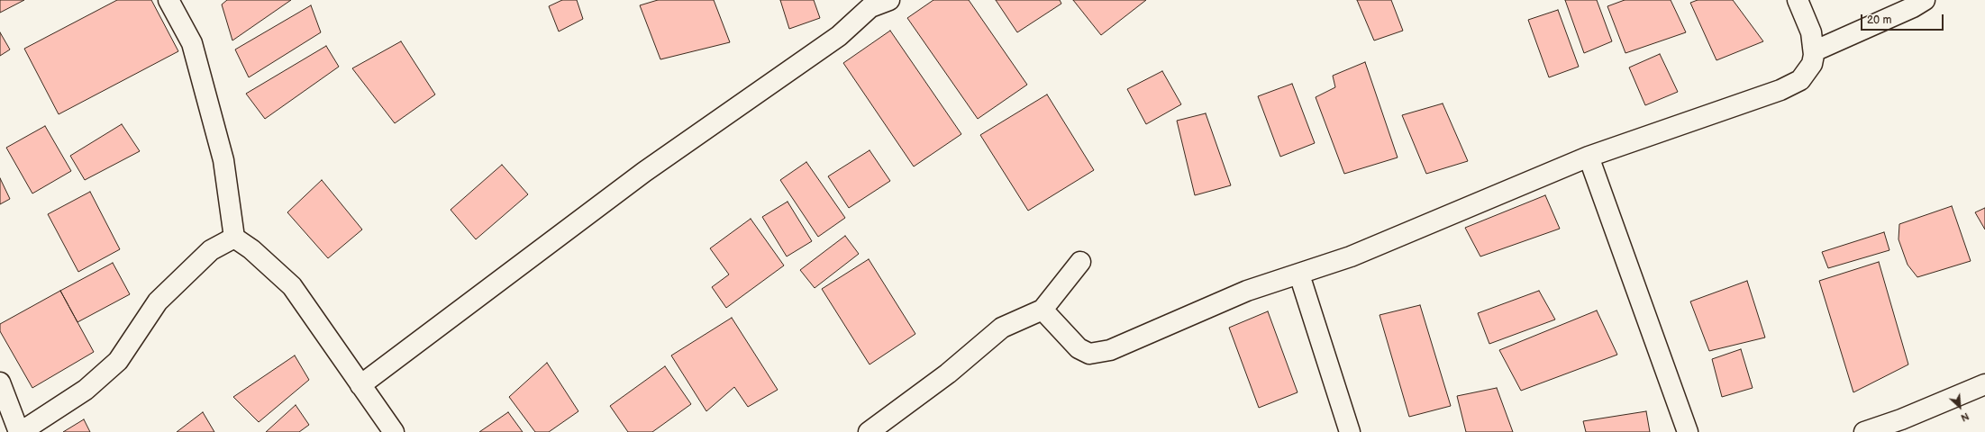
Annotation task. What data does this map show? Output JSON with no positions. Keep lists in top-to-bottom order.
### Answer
{
  "scale_bar": "20 m",
  "north": "bottom right"
}
